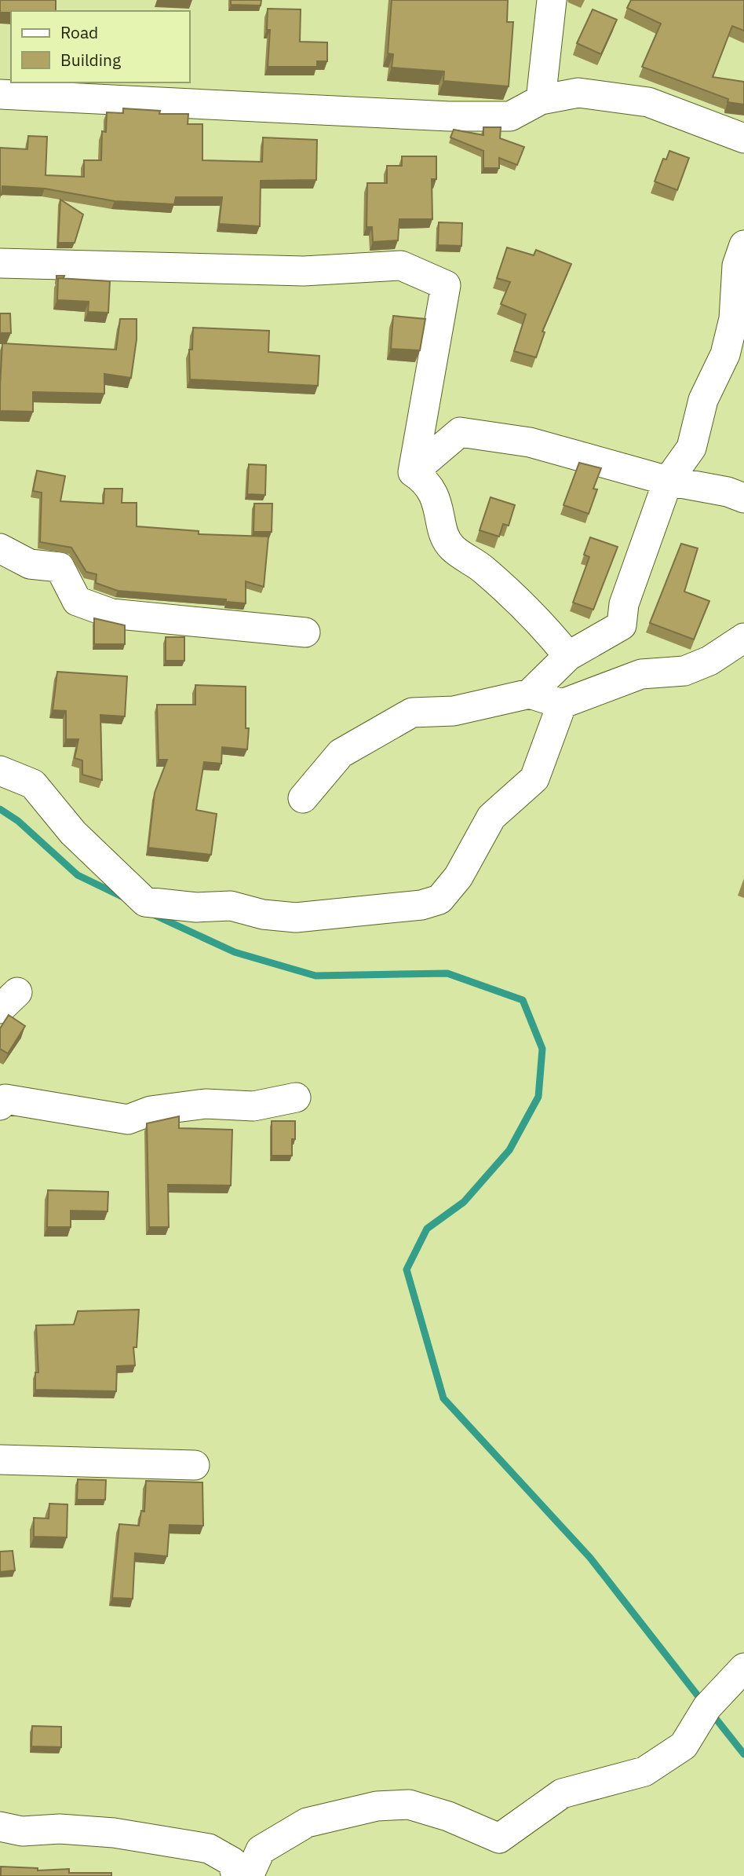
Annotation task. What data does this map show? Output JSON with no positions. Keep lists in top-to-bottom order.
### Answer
{
  "legend": ["Road", "Building"]
}
